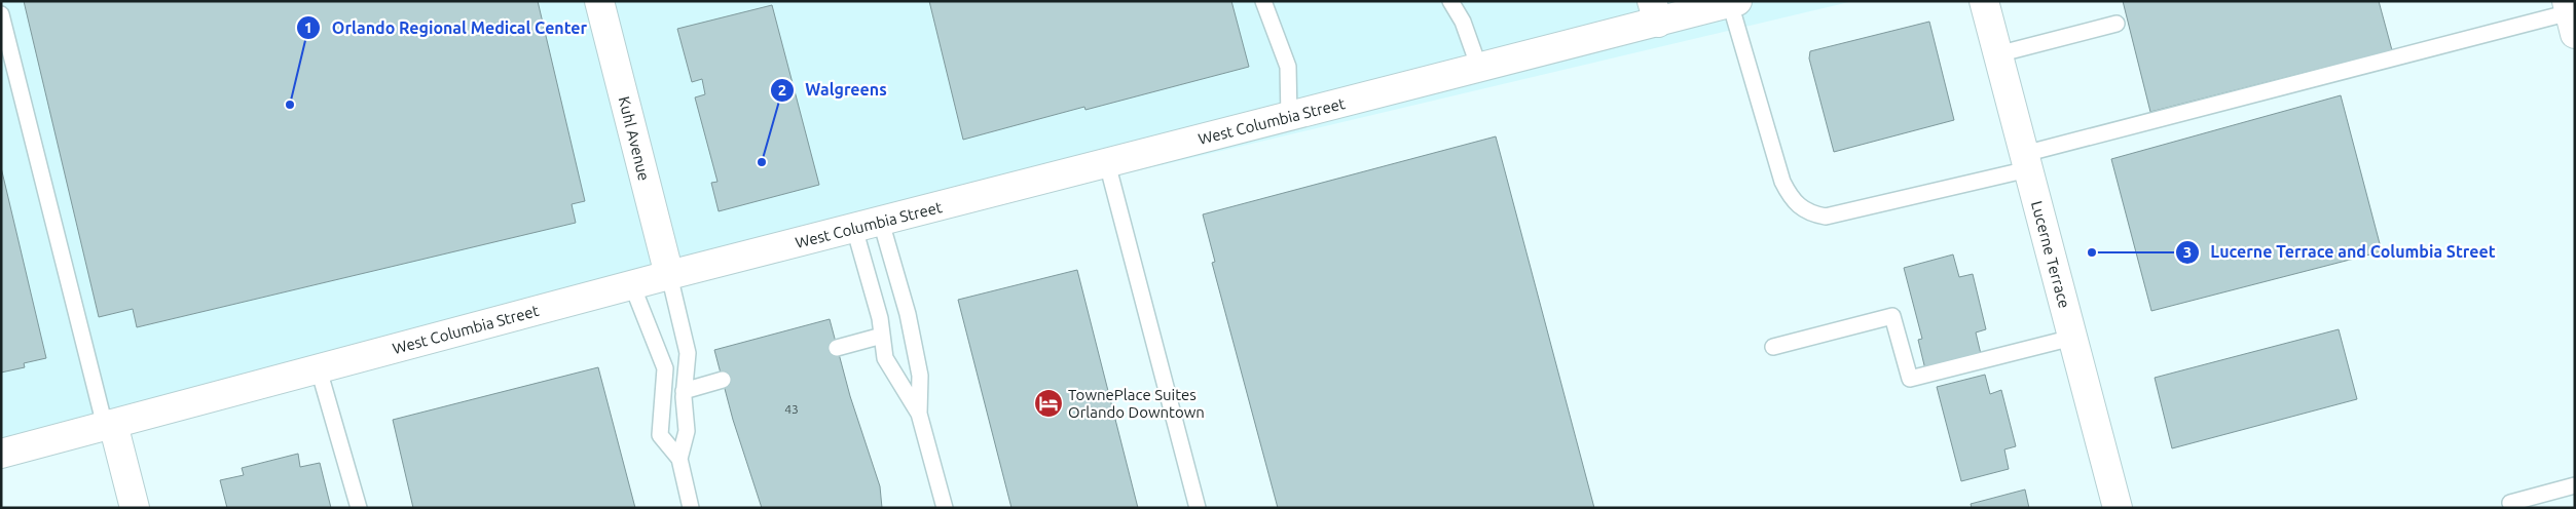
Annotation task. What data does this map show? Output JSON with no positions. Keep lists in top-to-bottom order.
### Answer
{
  "streets": {
    "street": ["West Columbia Street", "Kuhl Avenue", "Lucerne Terrace"]
  },
  "crossings": [
    ["West Columbia Street", "Kuhl Avenue"]
  ],
  "places": {
    "other": ["Orlando Regional Medical Center", "Walgreens", "Lucerne Terrace and Columbia Street"],
    "hotel": ["TownePlace Suites Orlando Downtown"]
  },
  "house_numbers": ["43"]
}
